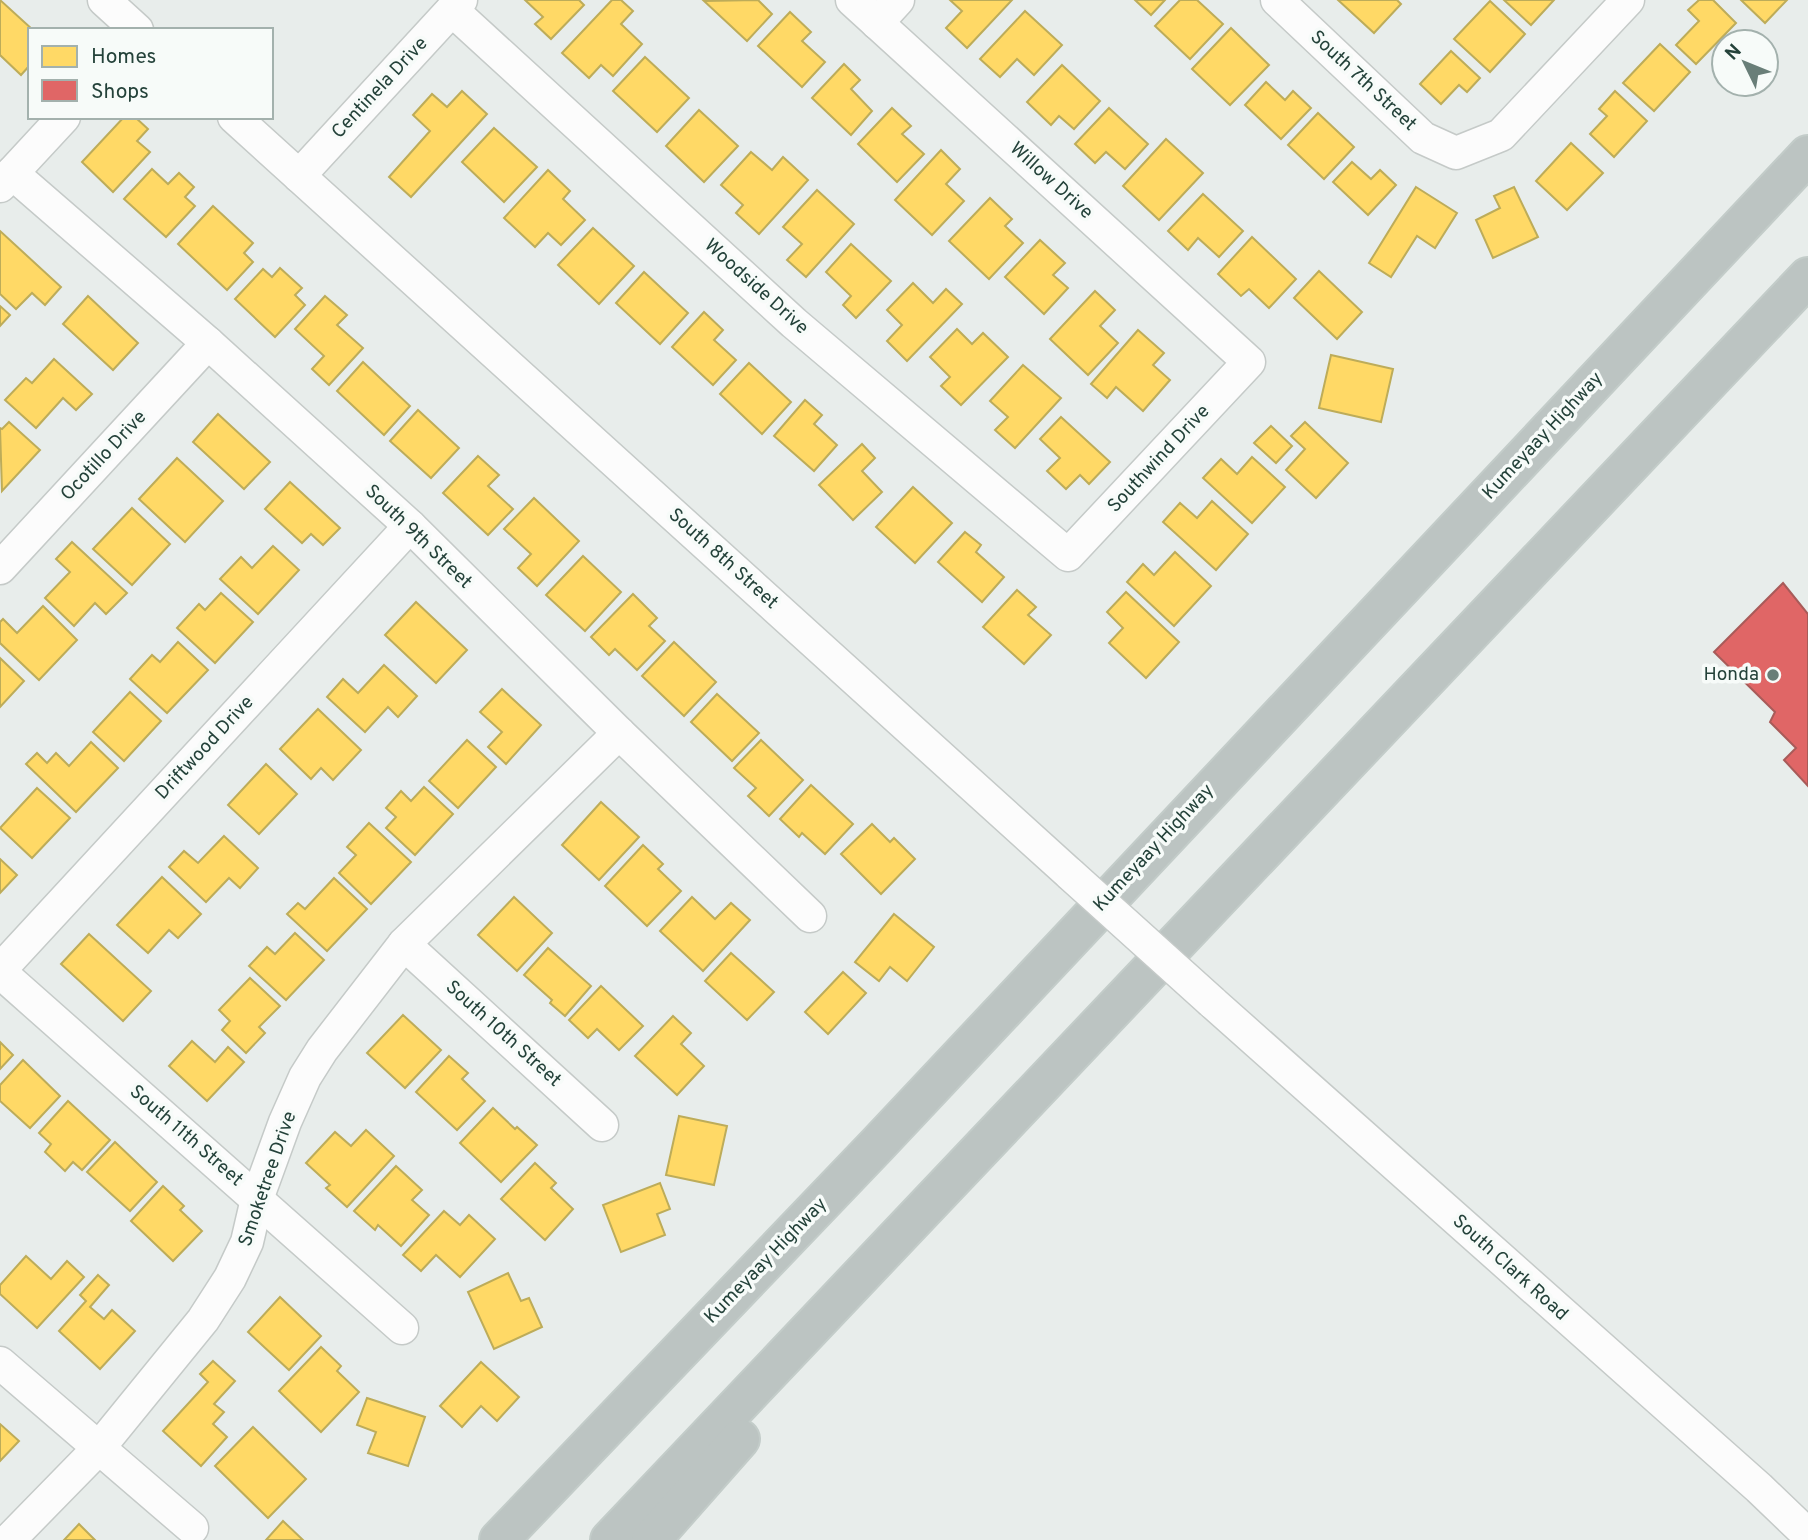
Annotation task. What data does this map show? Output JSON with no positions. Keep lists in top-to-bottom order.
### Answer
{
  "streets": {
    "highway": ["Kumeyaay Highway"],
    "street": [
      "South 7th Street",
      "Centinela Drive",
      "Willow Drive",
      "Woodside Drive",
      "Ocotillo Drive",
      "Southwind Drive",
      "South 9th Street",
      "South 8th Street",
      "Driftwood Drive",
      "South 10th Street",
      "South 11th Street",
      "Smoketree Drive",
      "South Clark Road"
    ]
  },
  "crossings": [
    ["Centinela Drive", "Woodside Drive"],
    ["Centinela Drive", "South 8th Street"],
    ["Willow Drive", "Southwind Drive"],
    ["Woodside Drive", "Southwind Drive"],
    ["Ocotillo Drive", "South 9th Street"],
    ["South 9th Street", "Driftwood Drive"],
    ["South 9th Street", "Smoketree Drive"],
    ["South 8th Street", "South Clark Road"],
    ["Driftwood Drive", "South 11th Street"],
    ["South 10th Street", "Smoketree Drive"],
    ["South 11th Street", "Smoketree Drive"]
  ],
  "places": ["Honda"],
  "legend": ["Homes", "Shops"],
  "north": "top left"
}
